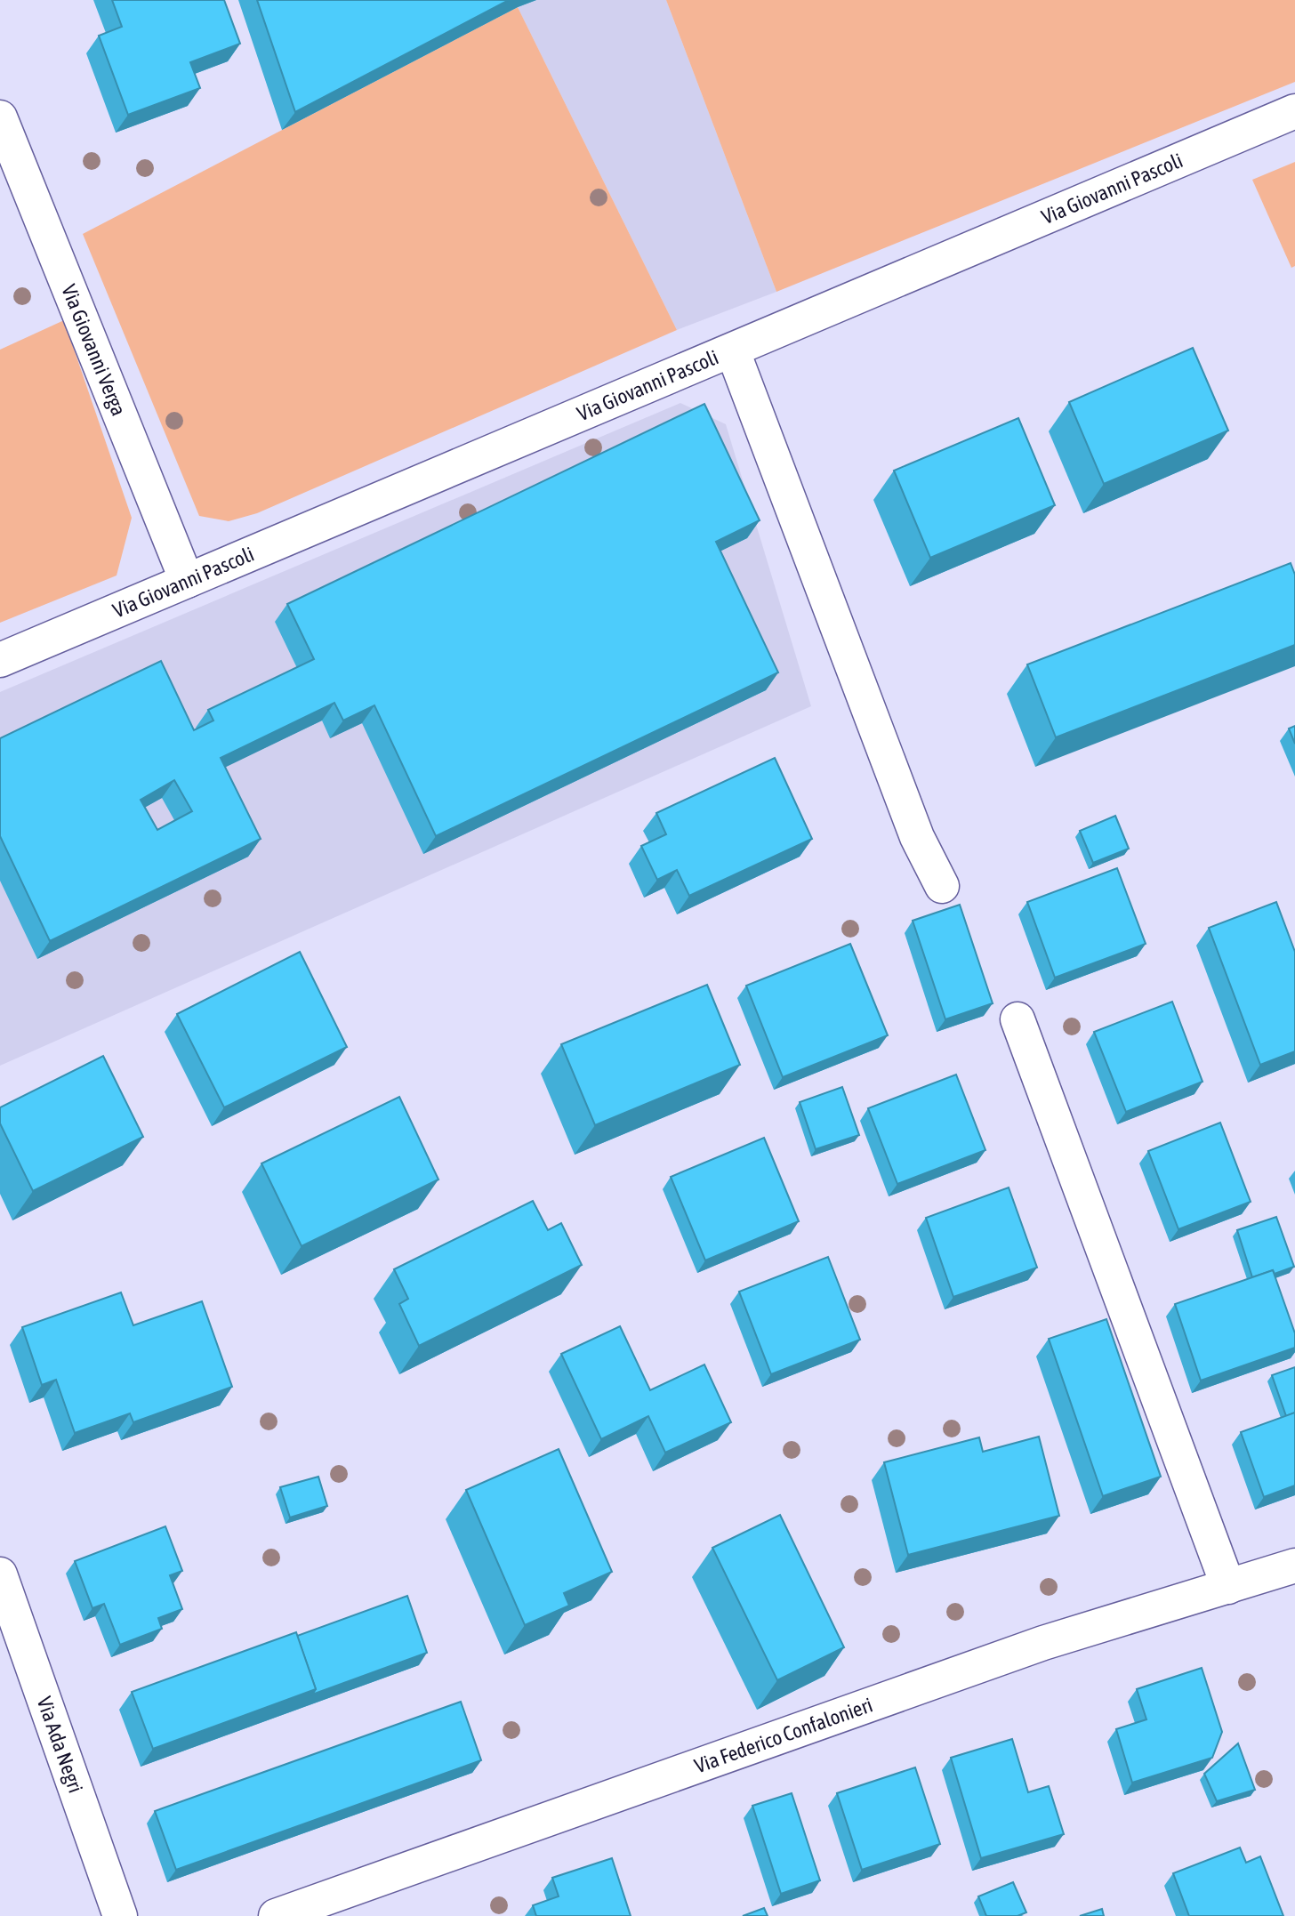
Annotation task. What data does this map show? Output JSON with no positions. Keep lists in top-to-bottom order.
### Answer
{
  "streets": {
    "street": [
      "Via Giovanni Pascoli",
      "Via Giovanni Verga",
      "Via Federico Confalonieri",
      "Via Ada Negri"
    ]
  },
  "crossings": [
    ["Via Giovanni Pascoli", "Via Giovanni Verga"]
  ]
}
